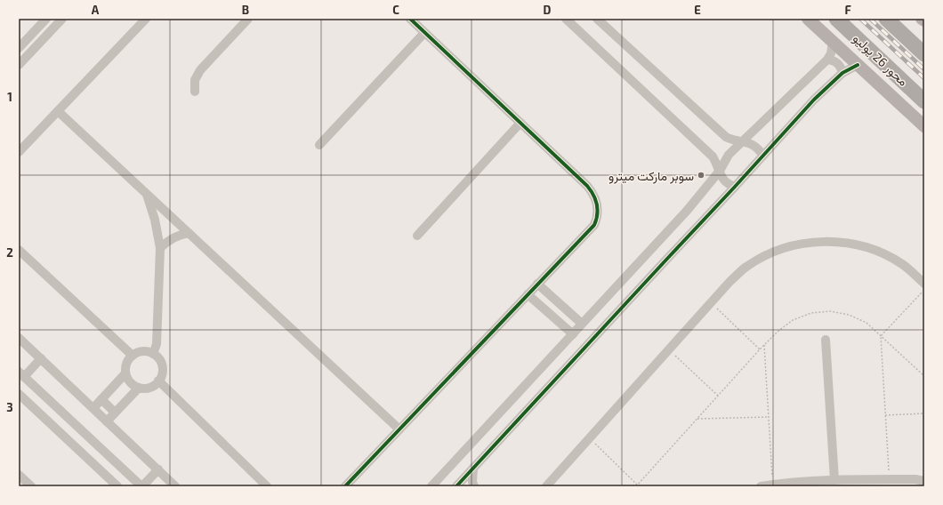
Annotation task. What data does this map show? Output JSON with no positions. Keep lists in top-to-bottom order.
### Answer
{
  "streets": {
    "highway": ["محور 26 يوليو"]
  },
  "places": ["سوبر ماركت ميترو"],
  "grid": {
    "columns": [
      "A",
      "B",
      "C",
      "D",
      "E",
      "F"
    ],
    "rows": ["1", "2", "3"]
  }
}
